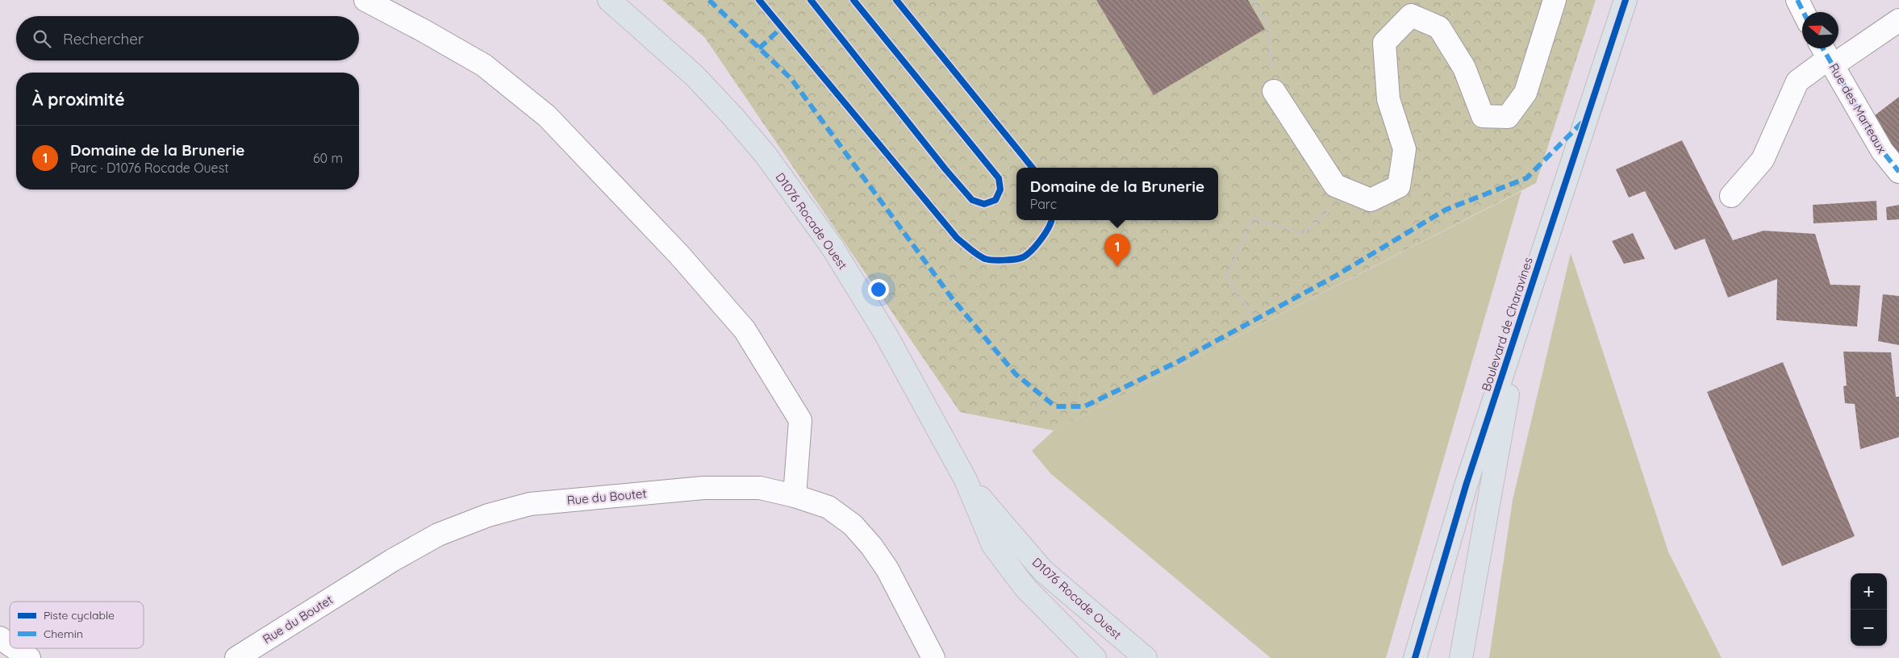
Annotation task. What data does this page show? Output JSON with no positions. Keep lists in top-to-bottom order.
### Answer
{
  "streets": {
    "main road": ["D1076 Rocade Ouest", "Boulevard de Charavines"],
    "street": ["Rue des Marteaux", "Rue du Boutet"]
  },
  "legend": ["Piste cyclable", "Chemin"],
  "north": "left",
  "page": {
    "search": "Rechercher",
    "heading": "À proximité",
    "list": [
      {
        "mark": "1",
        "name": "Domaine de la Brunerie",
        "note": "Parc · D1076 Rocade Ouest",
        "value": "60 m"
      }
    ],
    "popup": ["Domaine de la Brunerie", "Parc"],
    "pins": "1",
    "map_buttons": ["+", "−"]
  }
}
